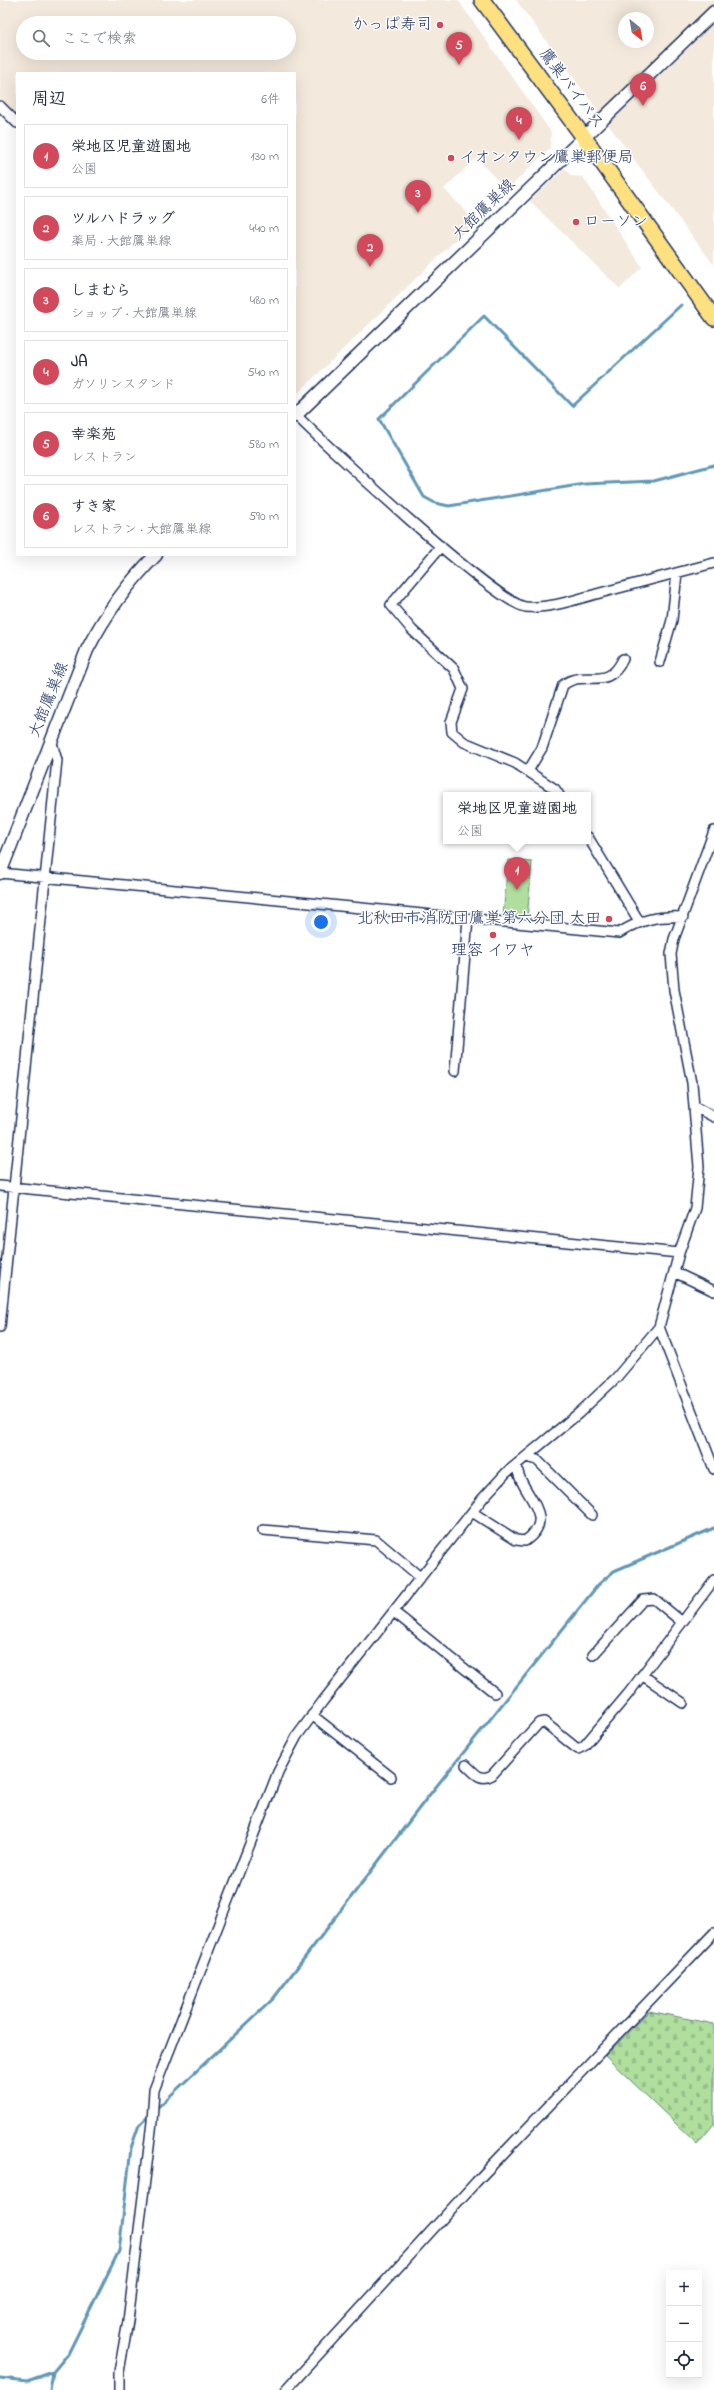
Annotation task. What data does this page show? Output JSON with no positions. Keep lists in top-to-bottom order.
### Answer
{
  "streets": {
    "highway": ["鷹巣バイパス"],
    "main road": ["大館鷹巣線"]
  },
  "crossings": [
    ["鷹巣バイパス", "大館鷹巣線"]
  ],
  "places": [
    "かっぱ寿司",
    "イオンタウン鷹巣郵便局",
    "ローソン",
    "北秋田市消防団鷹巣第六分団 太田",
    "理容 イワヤ"
  ],
  "north": "bottom right",
  "page": {
    "search": "ここで検索",
    "pins": [
      "5",
      "6",
      "4",
      "3",
      "2",
      "1"
    ],
    "heading": ["周辺", "6件"],
    "list": [
      {
        "mark": "1",
        "name": "栄地区児童遊園地",
        "note": "公園",
        "value": "130 m"
      },
      {
        "mark": "2",
        "name": "ツルハドラッグ",
        "note": "薬局 · 大館鷹巣線",
        "value": "440 m"
      },
      {
        "mark": "3",
        "name": "しまむら",
        "note": "ショップ · 大館鷹巣線",
        "value": "480 m"
      },
      {
        "mark": "4",
        "name": "JA",
        "note": "ガソリンスタンド",
        "value": "540 m"
      },
      {
        "mark": "5",
        "name": "幸楽苑",
        "note": "レストラン",
        "value": "580 m"
      },
      {
        "mark": "6",
        "name": "すき家",
        "note": "レストラン · 大館鷹巣線",
        "value": "590 m"
      }
    ],
    "popup": ["栄地区児童遊園地", "公園"],
    "map_buttons": ["+", "−"]
  }
}
